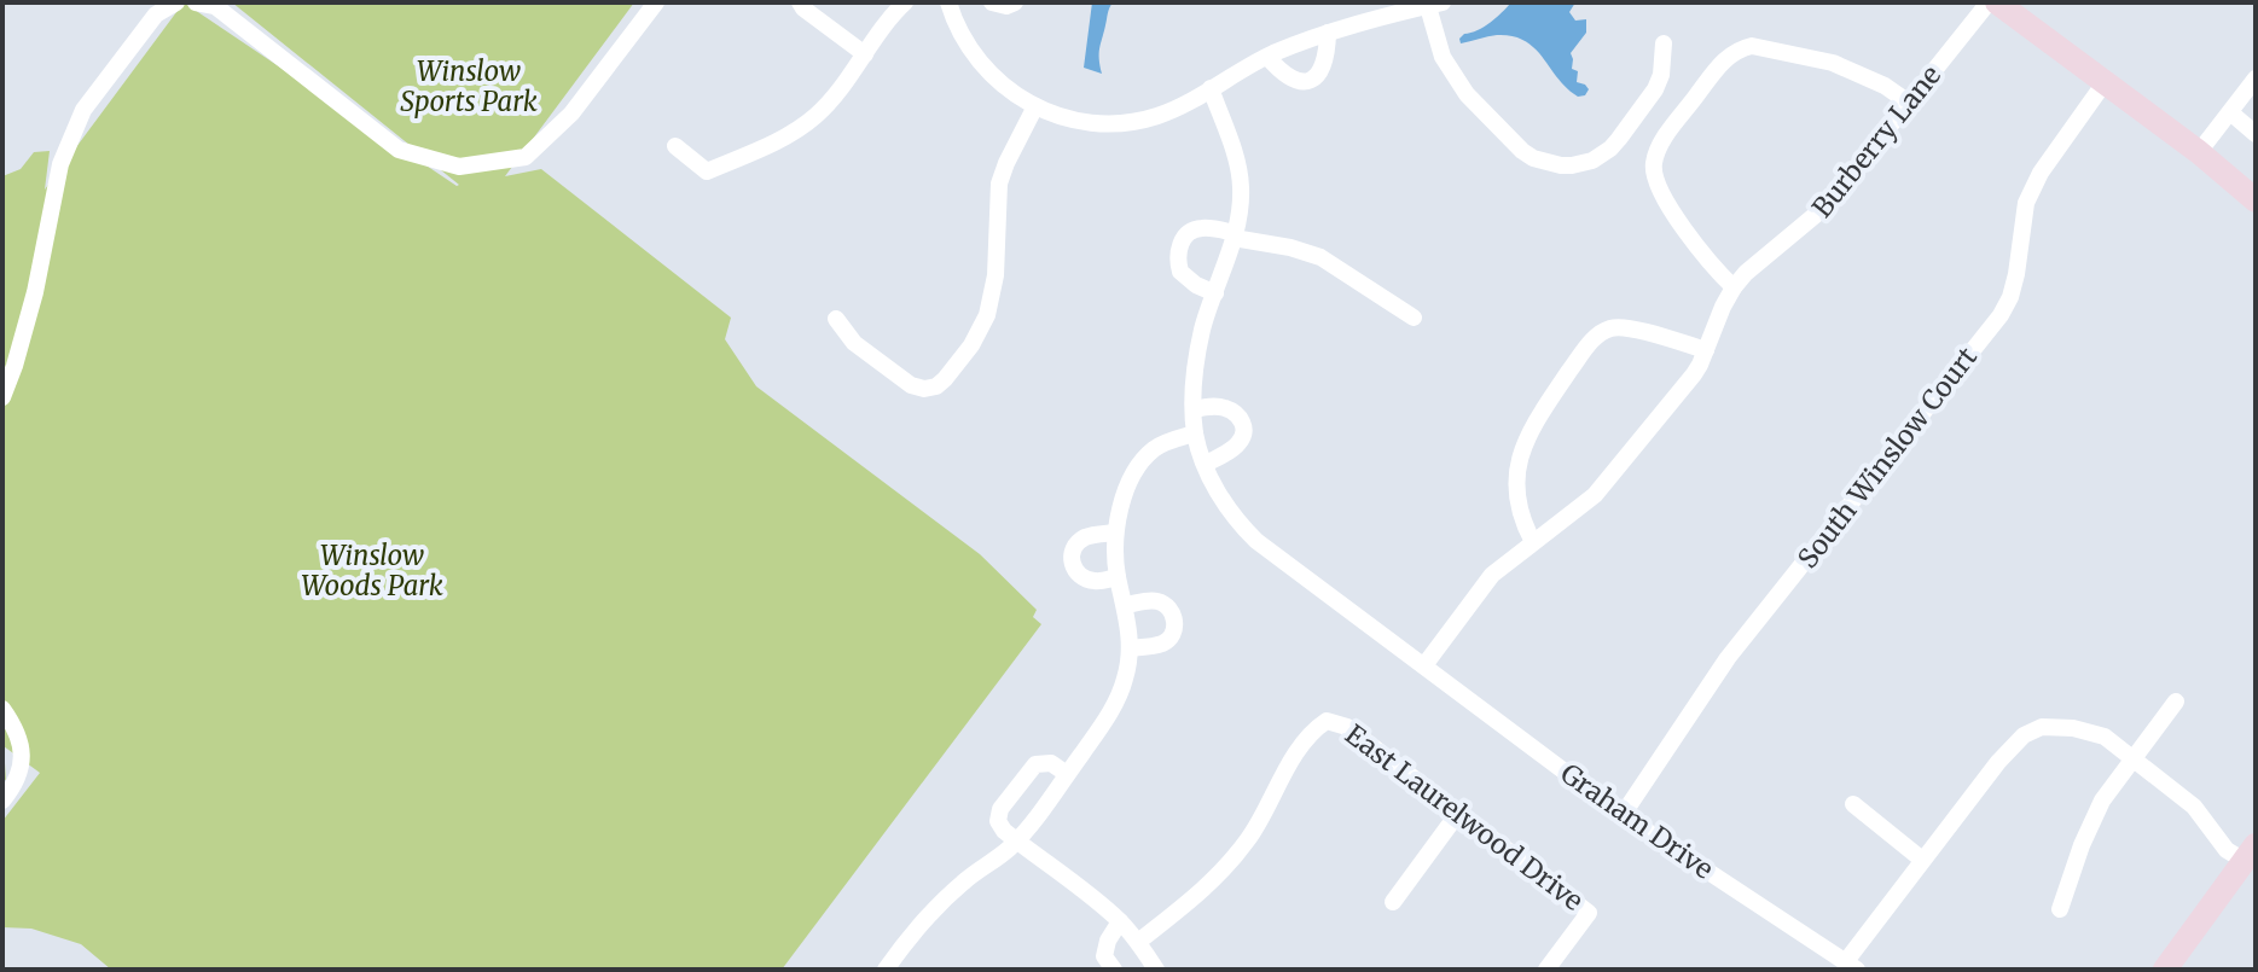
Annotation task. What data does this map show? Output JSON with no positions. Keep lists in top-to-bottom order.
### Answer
{
  "streets": {
    "street": [
      "Burberry Lane",
      "South Winslow Court",
      "East Laurelwood Drive",
      "Graham Drive"
    ]
  },
  "crossings": [
    ["Burberry Lane", "Graham Drive"],
    ["South Winslow Court", "Graham Drive"]
  ],
  "parks": ["Winslow Sports Park", "Winslow Woods Park"]
}
